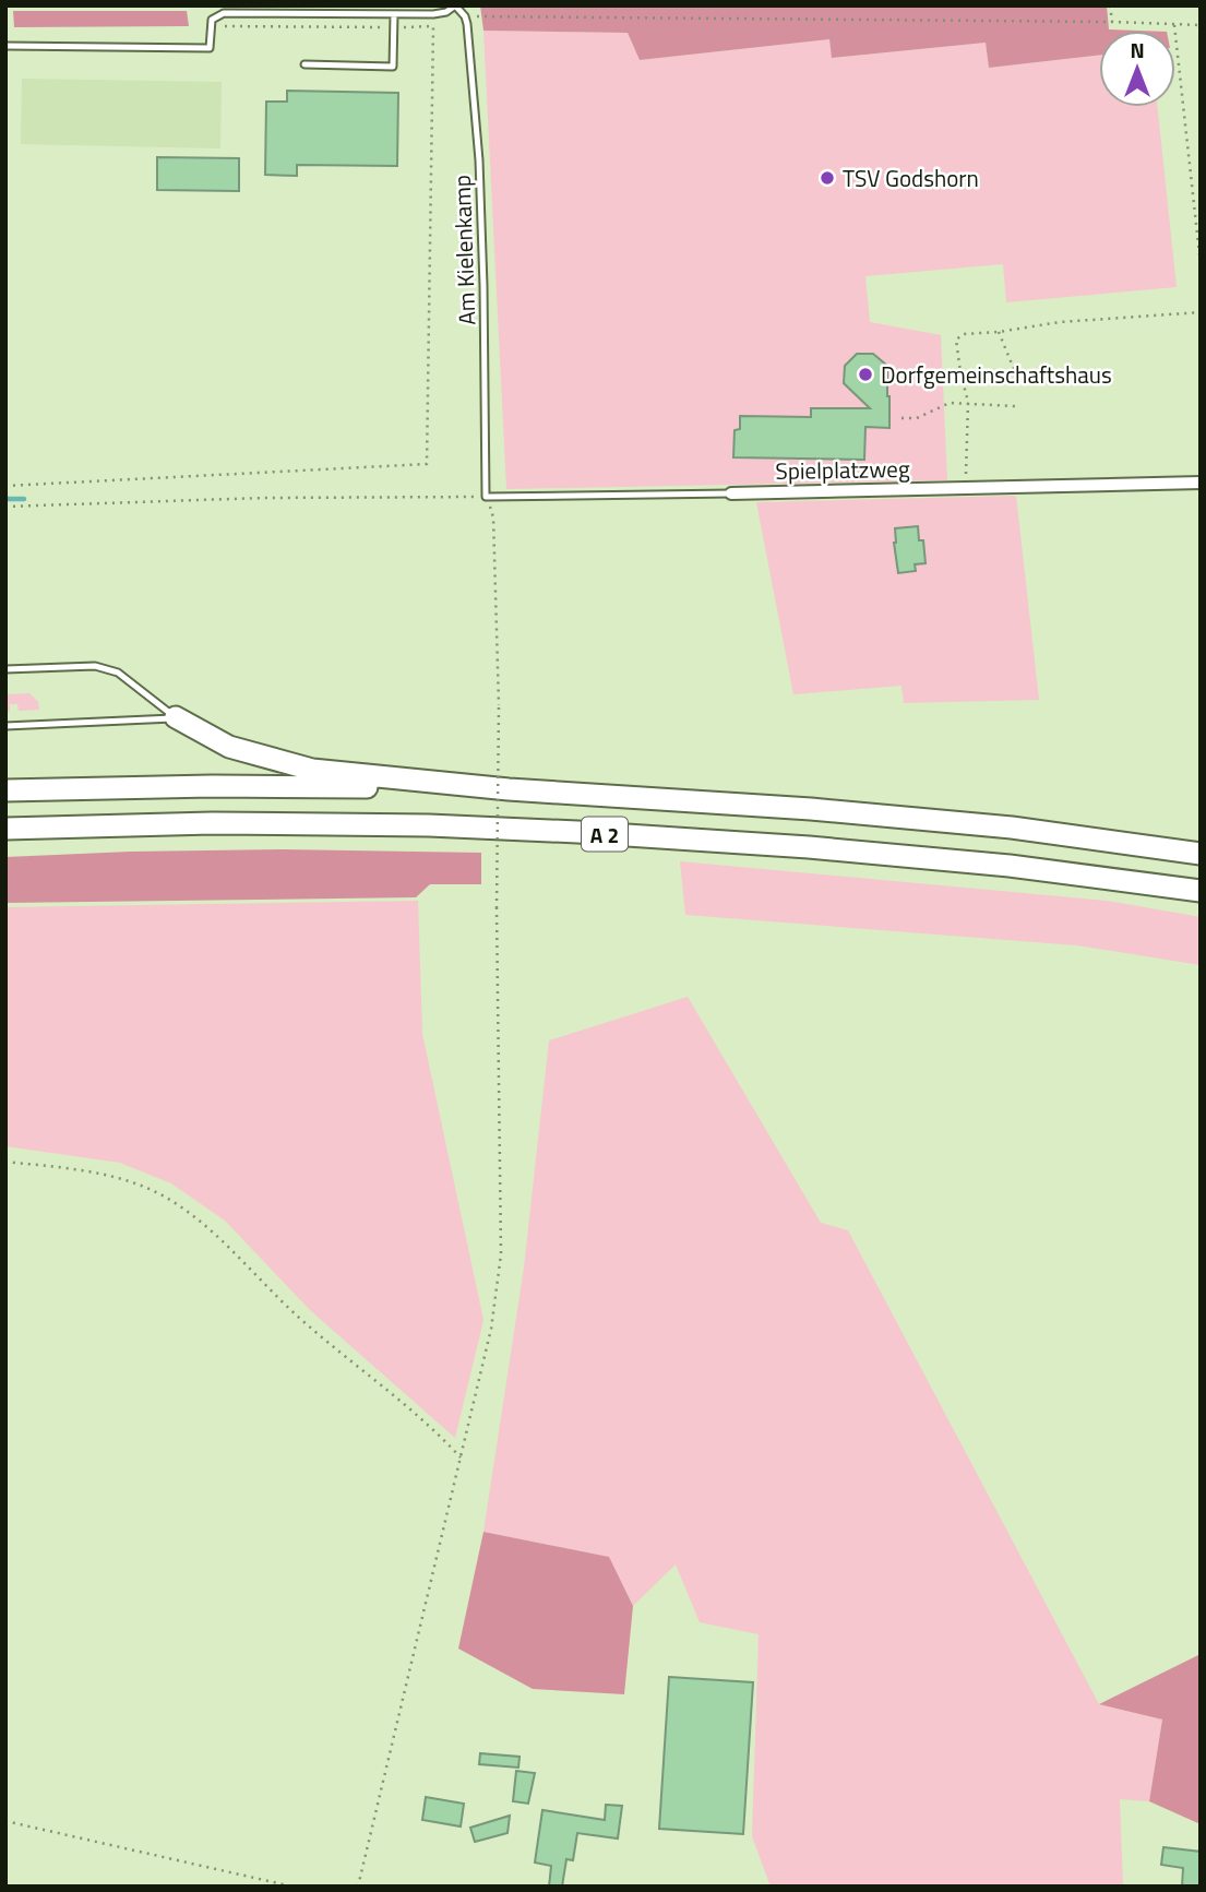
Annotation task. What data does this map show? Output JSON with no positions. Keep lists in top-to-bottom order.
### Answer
{
  "streets": {
    "highway": ["A 2"],
    "street": ["Spielplatzweg"],
    "lane": ["Am Kielenkamp"]
  },
  "crossings": [
    ["Am Kielenkamp", "Spielplatzweg"]
  ],
  "places": ["TSV Godshorn", "Dorfgemeinschaftshaus"],
  "north": "top"
}
